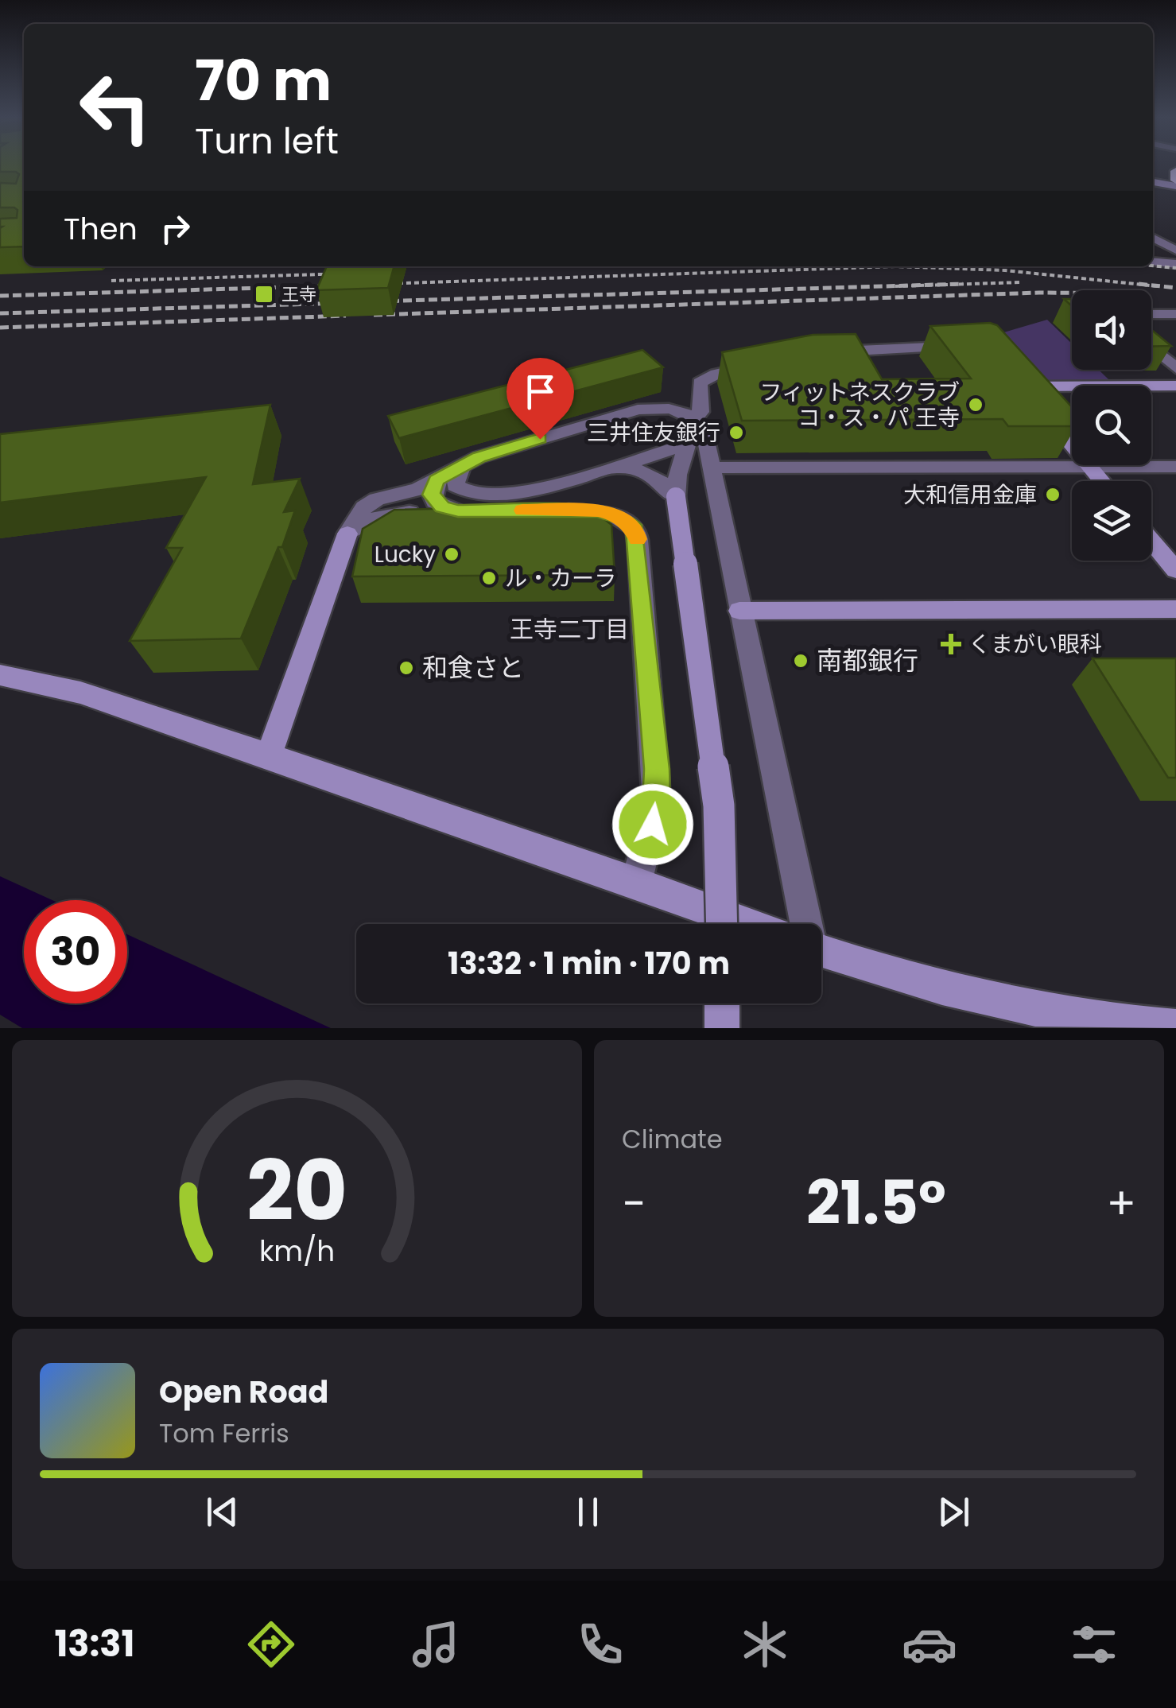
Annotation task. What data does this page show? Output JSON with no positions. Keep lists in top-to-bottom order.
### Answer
{
  "districts": ["王寺二丁目"],
  "places": {
    "transit": ["王寺"],
    "other": [
      "フィットネスクラブ コ・ス・パ 王寺",
      "三井住友銀行",
      "大和信用金庫",
      "Lucky",
      "ル・カーラ",
      "南都銀行",
      "和食さと"
    ],
    "health": ["くまがい眼科"]
  },
  "page": {
    "turn": ["70 m", "Turn left"],
    "then": "Then",
    "limit": "30",
    "trip": "13:32 · 1 min · 170 m",
    "tile": "Climate",
    "heat": ["−", "21.5°", "+"],
    "song": ["Open Road", "Tom Ferris"],
    "tabs": "13:31",
    "gauge": ["20", "km/h"]
  }
}
